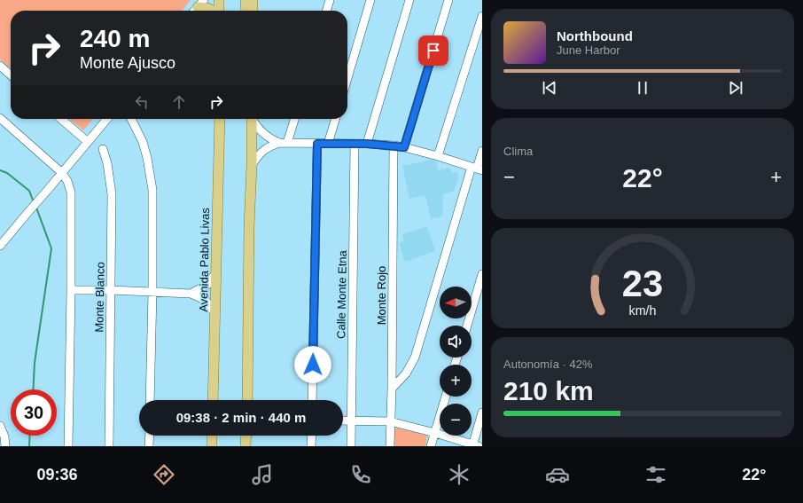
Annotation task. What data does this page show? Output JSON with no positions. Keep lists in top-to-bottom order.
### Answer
{
  "streets": {
    "main road": ["Avenida Pablo Livas"],
    "street": ["Calle Monte Etna", "Monte Rojo", "Monte Blanco"]
  },
  "north": "left",
  "page": {
    "turn": ["240 m", "Monte Ajusco"],
    "song": ["Northbound", "June Harbor"],
    "tile": [
      "Clima",
      ["Autonomía · 42%", "210 km"]
    ],
    "heat": ["−", "22°", "+"],
    "map_buttons": ["+", "−"],
    "limit": "30",
    "trip": "09:38 · 2 min · 440 m",
    "tabs": ["09:36", "22°"],
    "gauge": ["23", "km/h"]
  }
}
